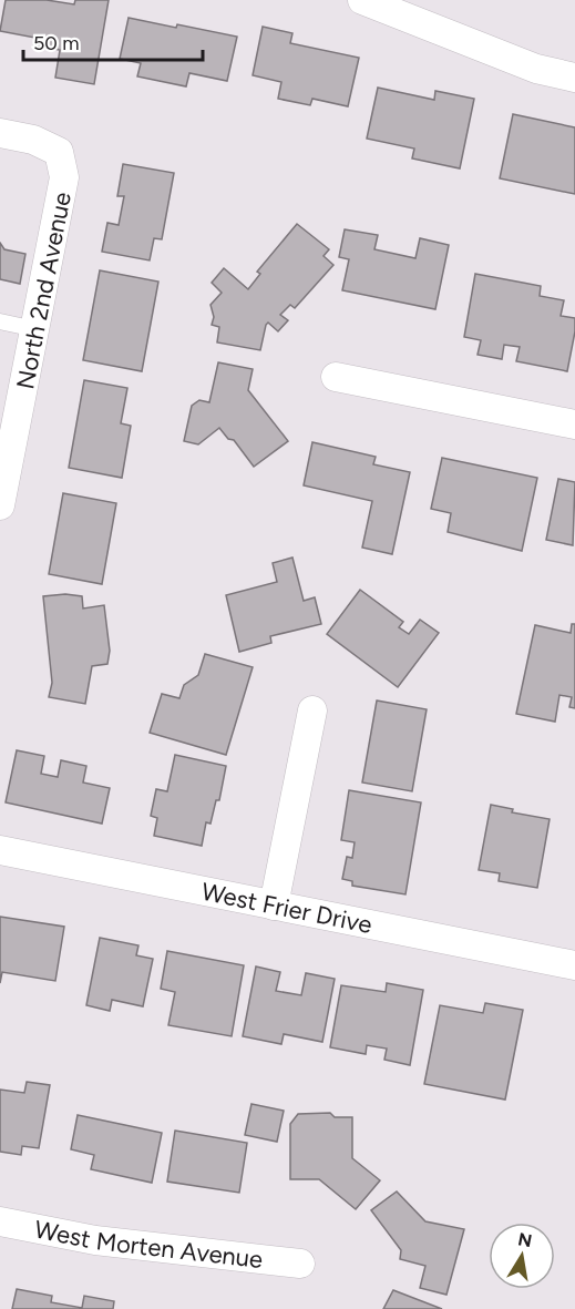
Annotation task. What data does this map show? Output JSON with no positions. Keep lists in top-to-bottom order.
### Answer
{
  "streets": {
    "street": ["North 2nd Avenue", "West Frier Drive", "West Morten Avenue"]
  },
  "scale_bar": "50 m",
  "north": "top"
}
